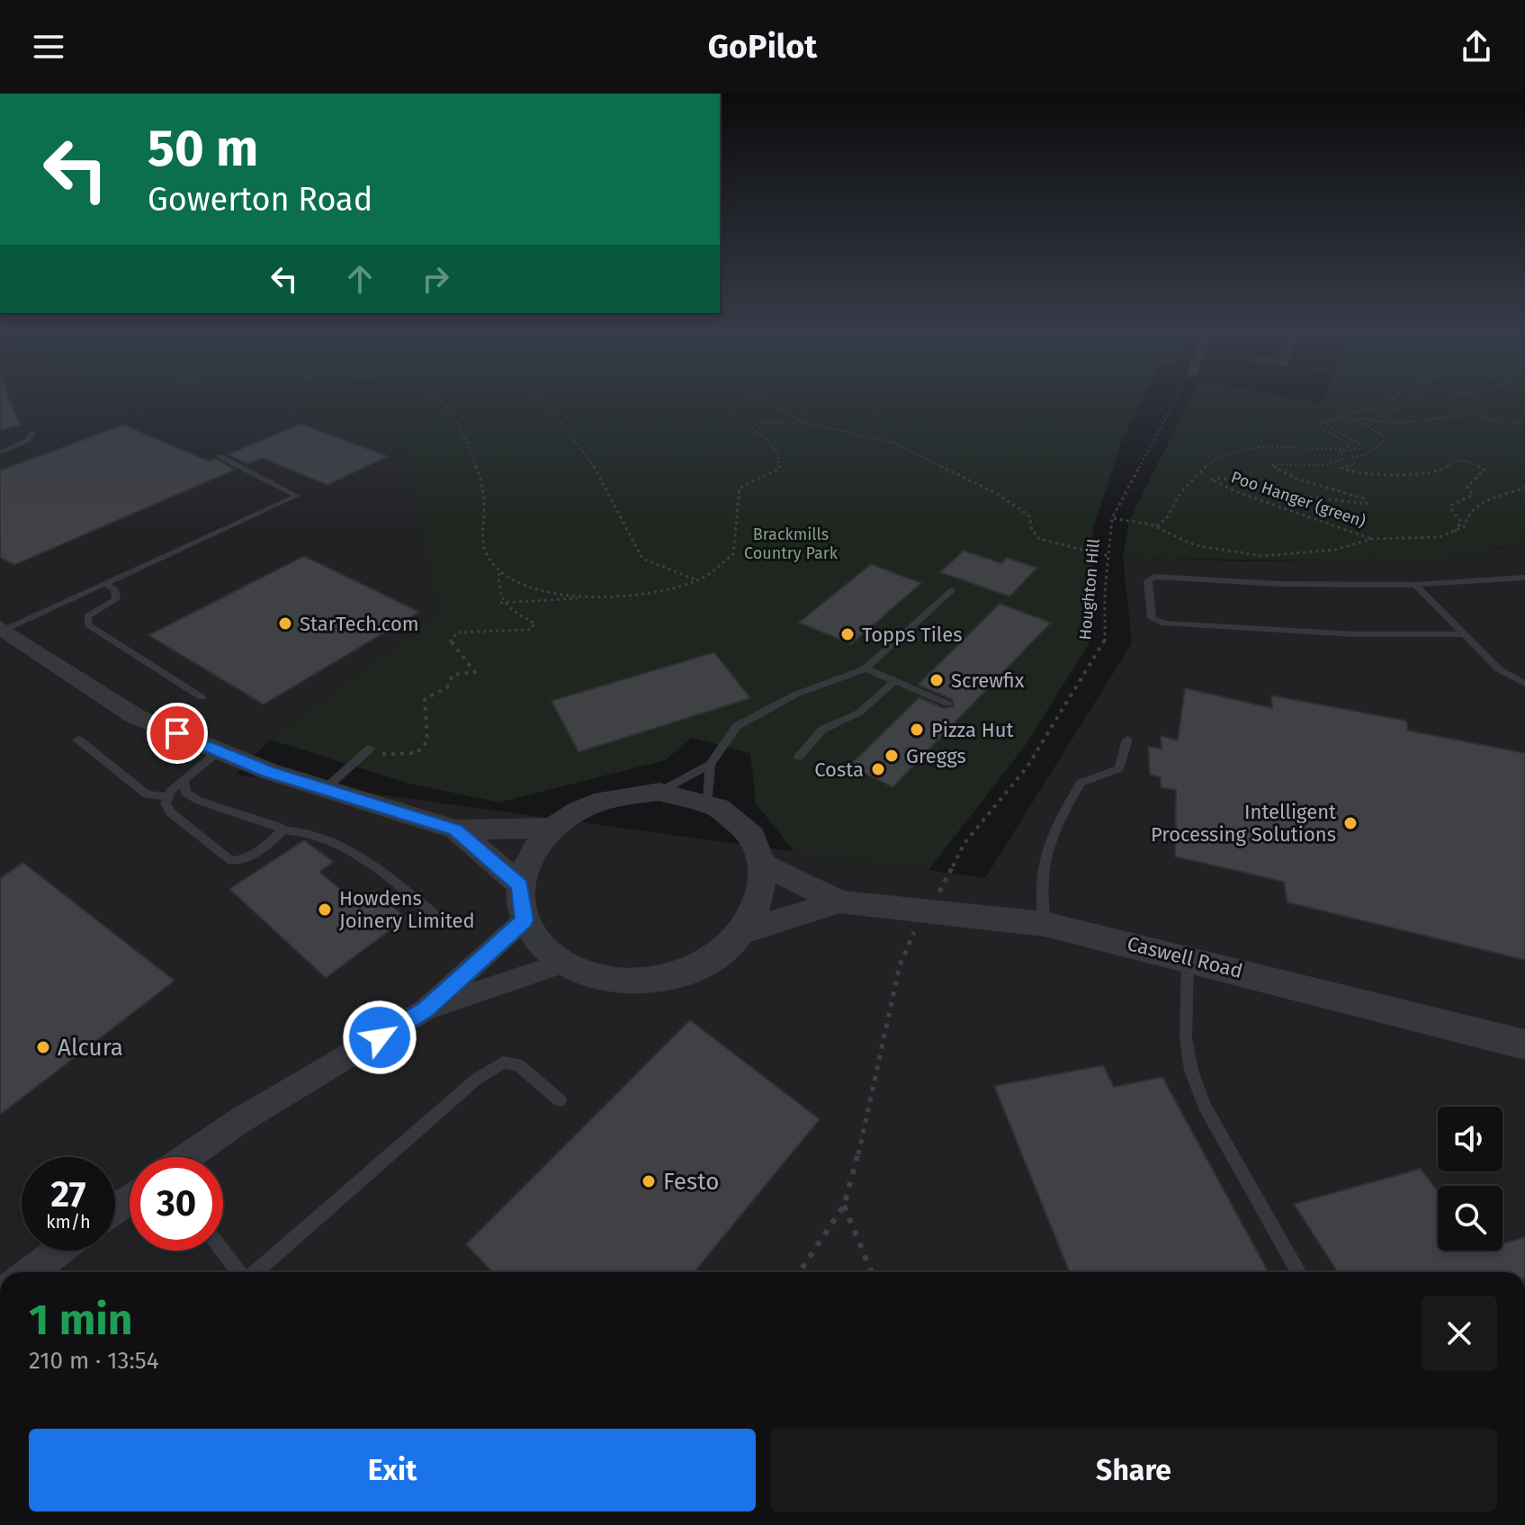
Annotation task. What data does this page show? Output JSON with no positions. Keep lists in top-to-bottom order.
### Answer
{
  "streets": {
    "street": ["Caswell Road"],
    "path": ["Poo Hanger (green)", "Houghton Hill"]
  },
  "parks": ["Brackmills Country Park"],
  "places": [
    "StarTech.com",
    "Topps Tiles",
    "Screwfix",
    "Pizza Hut",
    "Greggs",
    "Costa",
    "Intelligent Processing Solutions",
    "Howdens Joinery Limited",
    "Alcura",
    "Festo"
  ],
  "page": {
    "header": "GoPilot",
    "turn": ["50 m", "Gowerton Road"],
    "speed": "27 km/h",
    "limit": "30",
    "heading": ["1 min", "210 m · 13:54"],
    "buttons": ["Exit", "Share"]
  }
}
